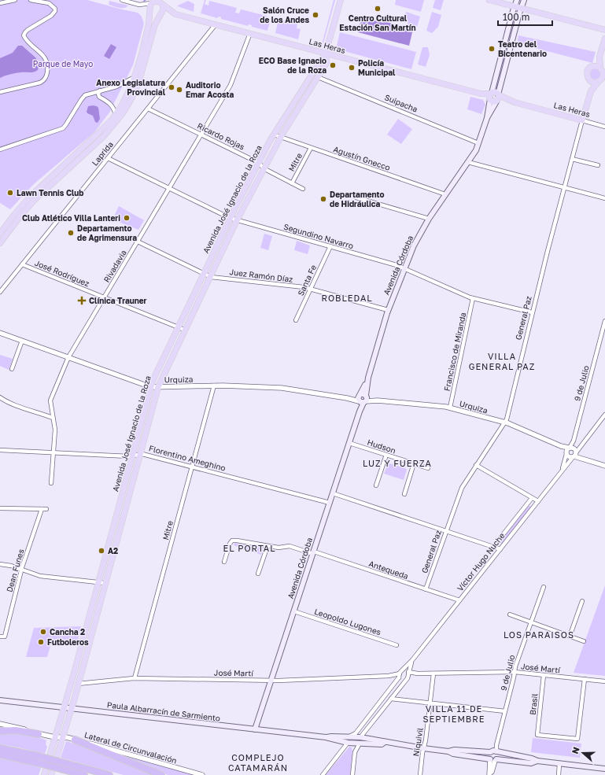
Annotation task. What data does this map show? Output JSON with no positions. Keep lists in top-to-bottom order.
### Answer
{
  "streets": {
    "main road": [
      "Las Heras",
      "Avenida José Ignacio de la Roza",
      "Avenida Córdoba",
      "General Paz",
      "Paula Albarracín de Sarmiento"
    ],
    "street": [
      "Suipacha",
      "Ricardo Rojas",
      "Laprida",
      "Agustín Gnecco",
      "Mitre",
      "Segundino Navarro",
      "Rivadavia",
      "José Rodríguez",
      "Juez Ramón Díaz",
      "Santa Fe",
      "Francisco de Miranda",
      "Urquiza",
      "9 de Julio",
      "Hudson",
      "Florentino Ameghino",
      "Víctor Hugo Nuche",
      "Antequeda",
      "Dean Funes",
      "Leopoldo Lugones",
      "José Martí",
      "Brasil",
      "Niquivil",
      "Lateral de Circunvalación"
    ]
  },
  "crossings": [
    ["Las Heras", "Laprida"],
    ["Las Heras", "Avenida José Ignacio de la Roza"],
    ["Las Heras", "Avenida Córdoba"],
    ["Las Heras", "Rivadavia"],
    ["Las Heras", "General Paz"],
    ["Suipacha", "Avenida José Ignacio de la Roza"],
    ["Suipacha", "Avenida Córdoba"],
    ["Ricardo Rojas", "Laprida"],
    ["Ricardo Rojas", "Mitre"],
    ["Ricardo Rojas", "Avenida José Ignacio de la Roza"],
    ["Ricardo Rojas", "Rivadavia"],
    ["Laprida", "Segundino Navarro"],
    ["Laprida", "José Rodríguez"],
    ["Agustín Gnecco", "Mitre"],
    ["Agustín Gnecco", "Avenida José Ignacio de la Roza"],
    ["Agustín Gnecco", "Avenida Córdoba"],
    ["Mitre", "Urquiza"],
    ["Mitre", "Florentino Ameghino"],
    ["Mitre", "José Martí"],
    ["Avenida José Ignacio de la Roza", "Segundino Navarro"],
    ["Avenida José Ignacio de la Roza", "José Rodríguez"],
    ["Avenida José Ignacio de la Roza", "Juez Ramón Díaz"],
    ["Avenida José Ignacio de la Roza", "Urquiza"],
    ["Avenida José Ignacio de la Roza", "Florentino Ameghino"],
    ["Avenida José Ignacio de la Roza", "José Martí"],
    ["Avenida José Ignacio de la Roza", "Paula Albarracín de Sarmiento"],
    ["Avenida José Ignacio de la Roza", "Lateral de Circunvalación"],
    ["Segundino Navarro", "Avenida Córdoba"],
    ["Segundino Navarro", "Rivadavia"],
    ["Segundino Navarro", "Santa Fe"],
    ["Segundino Navarro", "General Paz"],
    ["Segundino Navarro", "Francisco de Miranda"],
    ["Avenida Córdoba", "Juez Ramón Díaz"],
    ["Avenida Córdoba", "Urquiza"],
    ["Avenida Córdoba", "Hudson"],
    ["Avenida Córdoba", "Florentino Ameghino"],
    ["Avenida Córdoba", "Antequeda"],
    ["Avenida Córdoba", "Leopoldo Lugones"],
    ["Avenida Córdoba", "José Martí"],
    ["Avenida Córdoba", "Paula Albarracín de Sarmiento"],
    ["Rivadavia", "José Rodríguez"],
    ["Rivadavia", "Juez Ramón Díaz"],
    ["Rivadavia", "Urquiza"],
    ["Rivadavia", "Florentino Ameghino"],
    ["Juez Ramón Díaz", "Santa Fe"],
    ["General Paz", "Urquiza"],
    ["General Paz", "Antequeda"],
    ["Francisco de Miranda", "Urquiza"],
    ["Urquiza", "9 de Julio"],
    ["Urquiza", "Víctor Hugo Nuche"],
    ["9 de Julio", "José Martí"],
    ["Víctor Hugo Nuche", "Antequeda"],
    ["Víctor Hugo Nuche", "José Martí"],
    ["Víctor Hugo Nuche", "Paula Albarracín de Sarmiento"],
    ["José Martí", "Brasil"],
    ["José Martí", "Niquivil"]
  ],
  "districts": [
    "ROBLEDAL",
    "VILLA GENERAL PAZ",
    "LUZ Y FUERZA",
    "EL PORTAL",
    "LOS PARAISOS",
    "VILLA 11 DE SEPTIEMBRE",
    "COMPLEJO CATAMARÁN"
  ],
  "parks": ["Parque de Mayo"],
  "places": {
    "other": [
      "Centro Cultural Estación San Martín",
      "Salón Cruce de los Andes",
      "Teatro del Bicentenario",
      "ECO Base Ignacio de la Roza",
      "Policía Municipal",
      "Anexo Legislatura Provincial",
      "Auditorio Emar Acosta",
      "Lawn Tennis Club",
      "Departamento de Hidráulica",
      "Club Atlético Villa Lanteri",
      "Departamento de Agrimensura",
      "A2",
      "Cancha 2",
      "Futboleros"
    ],
    "health": ["Clínica Trauner"]
  },
  "scale_bar": "100 m",
  "north": "left"
}
